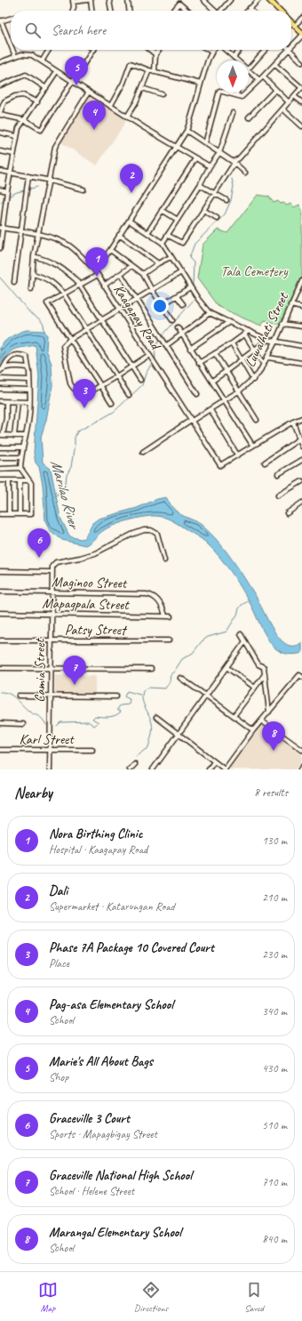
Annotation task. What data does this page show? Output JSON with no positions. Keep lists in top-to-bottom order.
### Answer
{
  "streets": {
    "street": [
      "Kaagapay Road",
      "Luwalhati Street",
      "Maginoo Street",
      "Mapagpala Street",
      "Patsy Street",
      "Camia Street",
      "Karl Street"
    ]
  },
  "crossings": [
    ["Kaagapay Road", "Luwalhati Street"],
    ["Maginoo Street", "Mapagpala Street"],
    ["Maginoo Street", "Camia Street"],
    ["Mapagpala Street", "Camia Street"],
    ["Patsy Street", "Camia Street"],
    ["Camia Street", "Karl Street"]
  ],
  "water": ["Marilao River"],
  "parks": ["Tala Cemetery"],
  "north": "bottom",
  "page": {
    "search": "Search here",
    "pins": [
      "5",
      "4",
      "2",
      "1",
      "3",
      "6",
      "7",
      "8"
    ],
    "heading": ["Nearby", "8 results"],
    "list": [
      {
        "mark": "1",
        "name": "Nora Birthing Clinic",
        "note": "Hospital · Kaagapay Road",
        "value": "130 m"
      },
      {
        "mark": "2",
        "name": "Dali",
        "note": "Supermarket · Katarungan Road",
        "value": "210 m"
      },
      {
        "mark": "3",
        "name": "Phase 7A Package 10 Covered Court",
        "note": "Place",
        "value": "230 m"
      },
      {
        "mark": "4",
        "name": "Pag-asa Elementary School",
        "note": "School",
        "value": "340 m"
      },
      {
        "mark": "5",
        "name": "Marie's All About Bags",
        "note": "Shop",
        "value": "430 m"
      },
      {
        "mark": "6",
        "name": "Graceville 3 Court",
        "note": "Sports · Mapagbigay Street",
        "value": "510 m"
      },
      {
        "mark": "7",
        "name": "Graceville National High School",
        "note": "School · Helene Street",
        "value": "710 m"
      },
      {
        "mark": "8",
        "name": "Marangal Elementary School",
        "note": "School",
        "value": "840 m"
      }
    ],
    "nav": ["Map", "Directions", "Saved"]
  }
}
